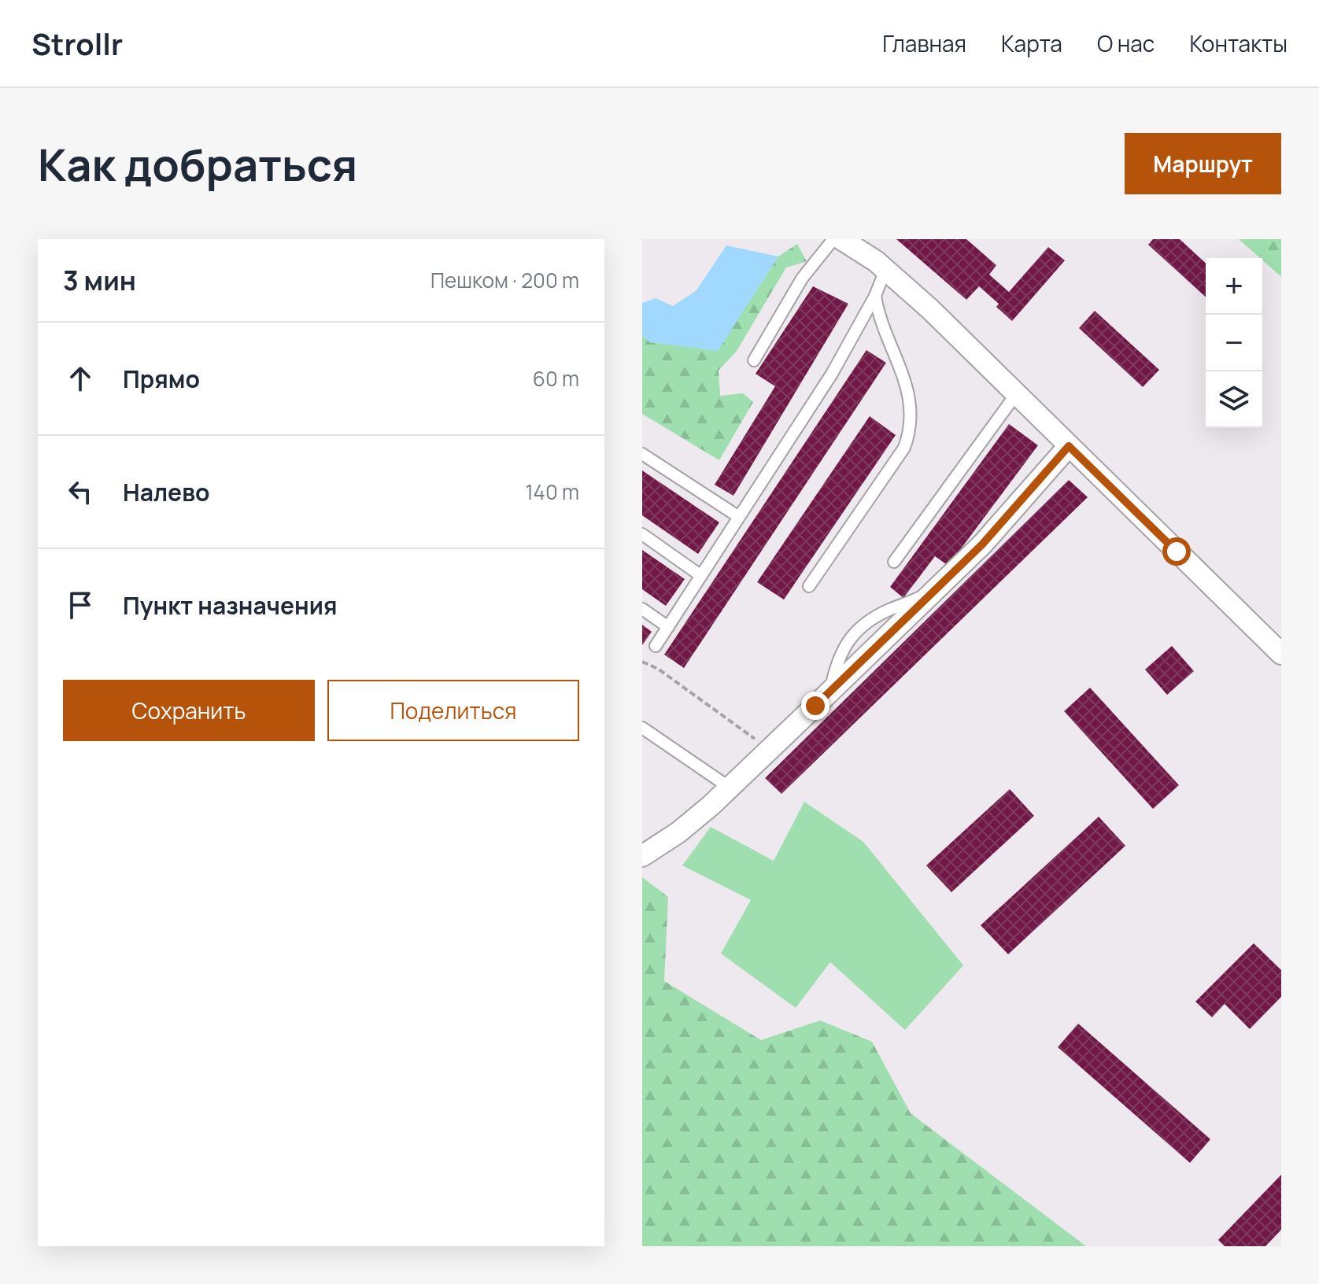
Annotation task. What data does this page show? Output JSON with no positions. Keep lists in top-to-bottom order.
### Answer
{
  "page": {
    "header": "Strollr",
    "nav": [
      "Главная",
      "Карта",
      "О нас",
      "Контакты"
    ],
    "buttons": [
      "Маршрут",
      ["Сохранить", "Поделиться"]
    ],
    "title": "Как добраться",
    "heading": ["3 мин", "Пешком · 200 m"],
    "map_buttons": ["+", "−"],
    "list": [
      ["Прямо", "60 m"],
      ["Налево", "140 m"],
      "Пункт назначения"
    ]
  }
}
